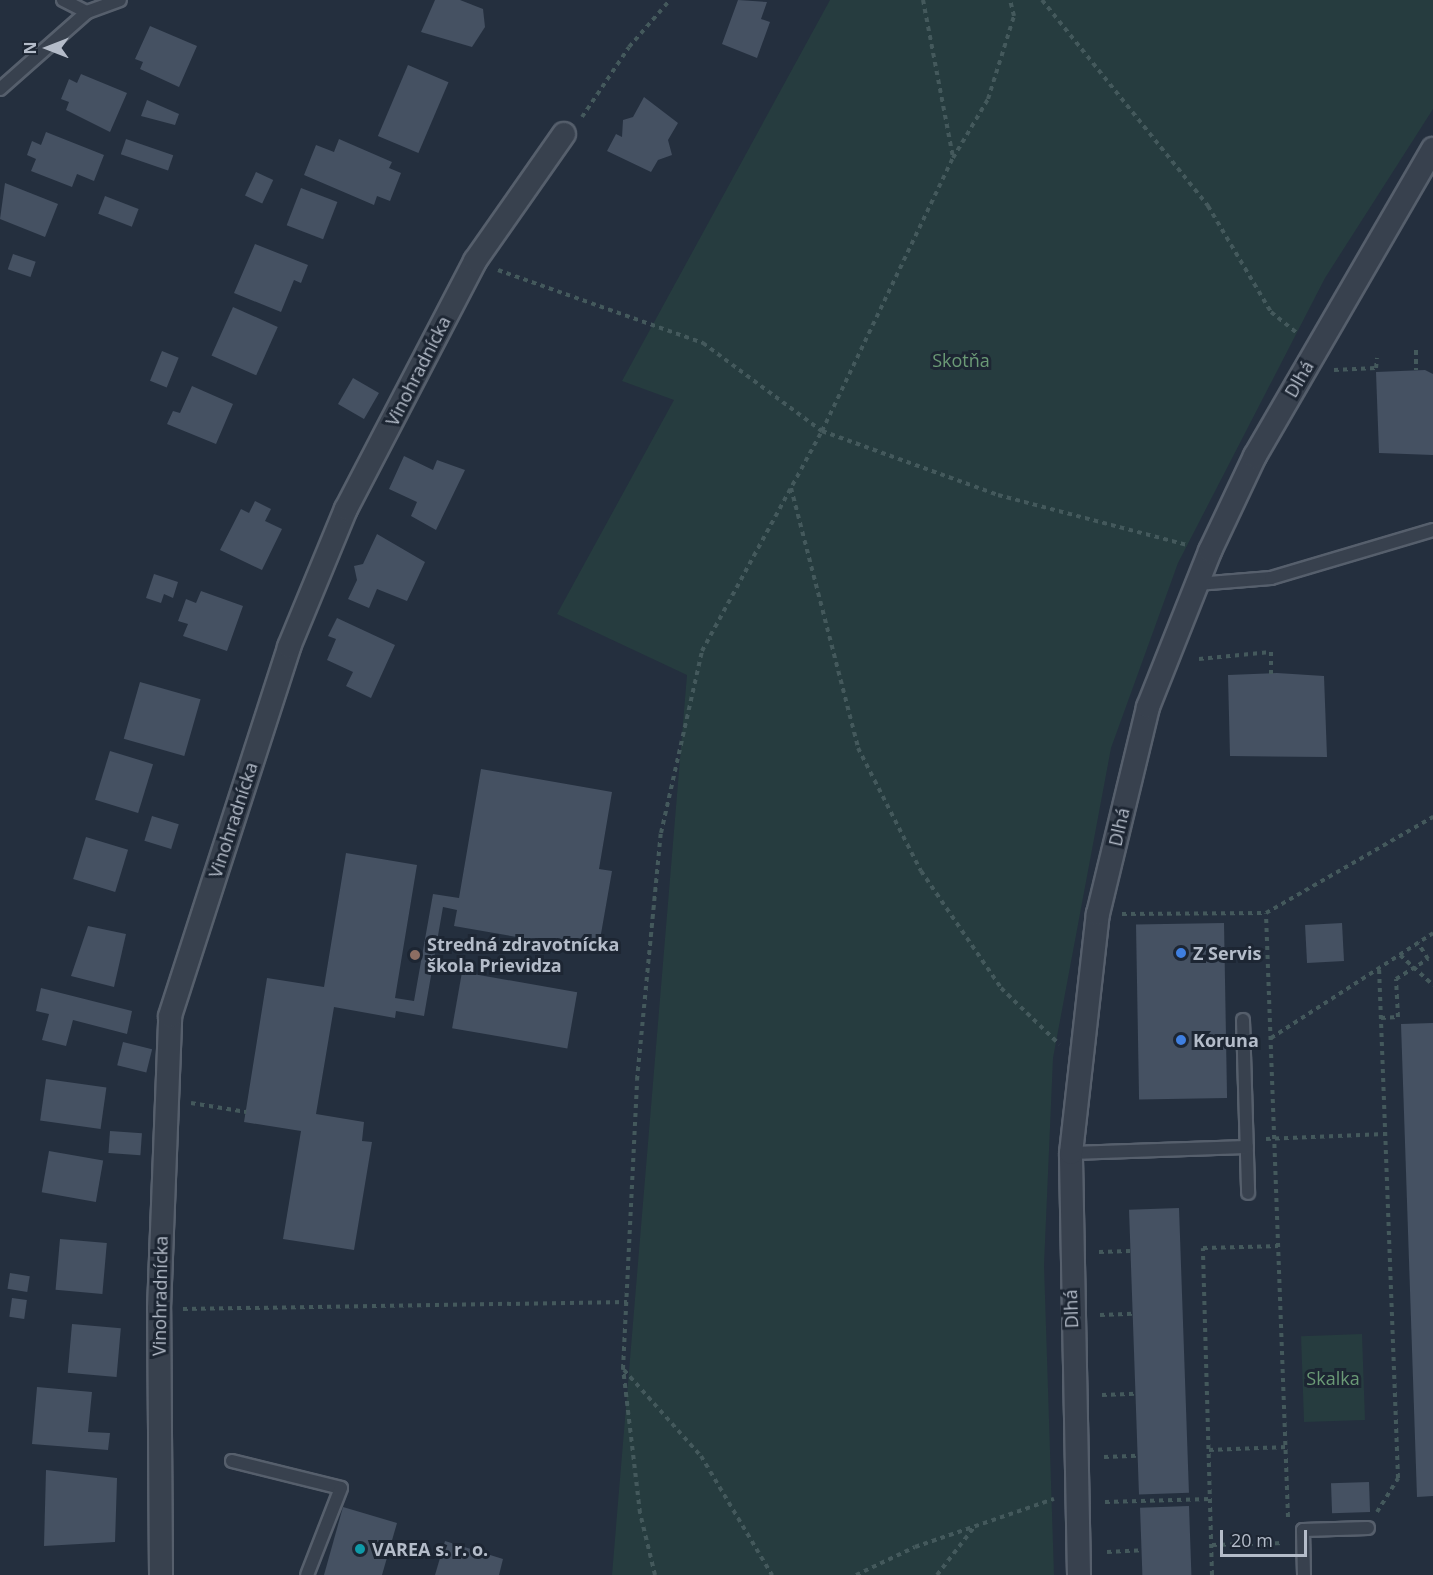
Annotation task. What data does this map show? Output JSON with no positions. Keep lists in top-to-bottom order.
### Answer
{
  "streets": {
    "street": ["Vinohradnícka", "Dlhá"]
  },
  "parks": ["Skotňa", "Skalka"],
  "places": [
    "Z Servis",
    "Stredná zdravotnícka škola Prievidza",
    "Koruna",
    "VAREA s. r. o."
  ],
  "scale_bar": "20 m",
  "north": "left"
}
